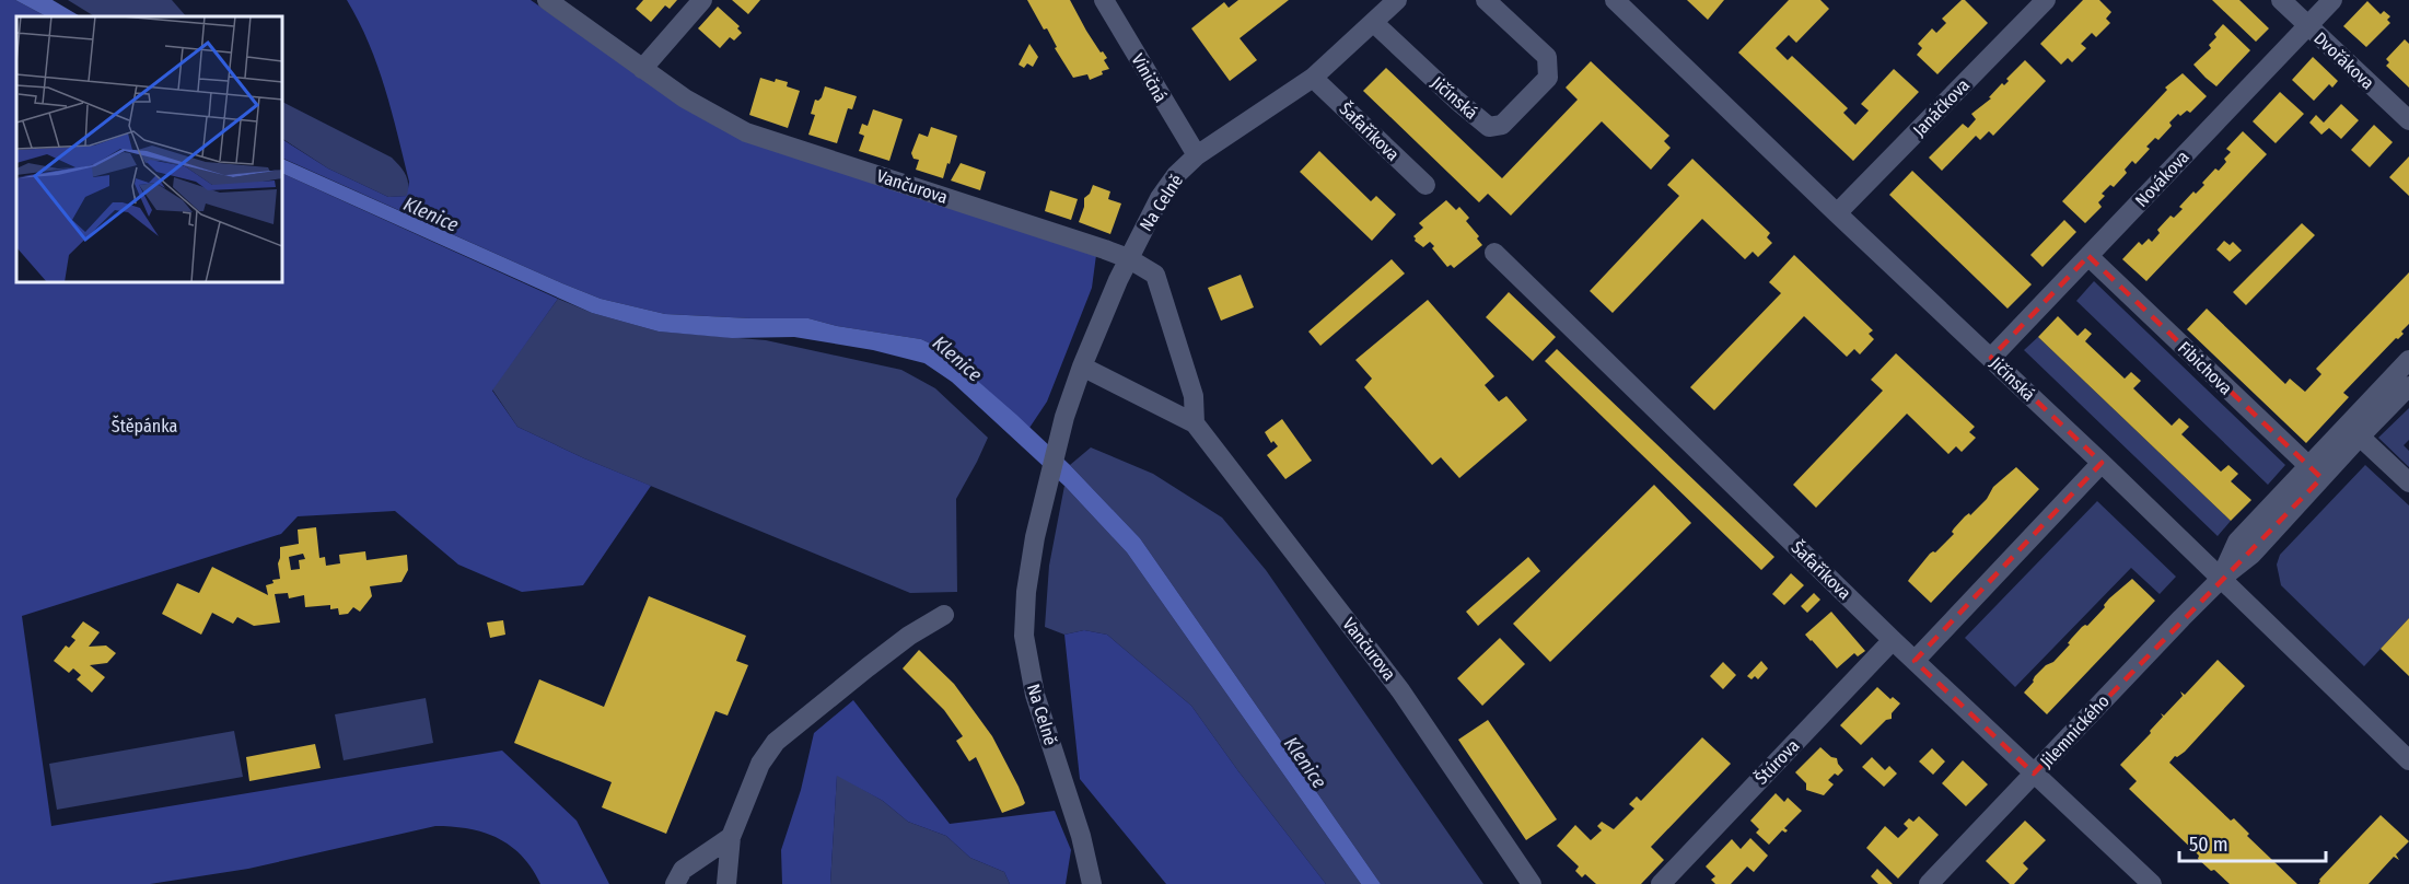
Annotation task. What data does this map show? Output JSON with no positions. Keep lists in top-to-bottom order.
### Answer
{
  "streets": {
    "street": [
      "Dvořákova",
      "Viničná",
      "Jičínská",
      "Janáčkova",
      "Šafaříkova",
      "Novákova",
      "Vančurova",
      "Na Celně",
      "Fibichova",
      "Jilemnického",
      "Štúrova"
    ]
  },
  "crossings": [
    ["Dvořákova", "Novákova"],
    ["Viničná", "Na Celně"],
    ["Jičínská", "Janáčkova"],
    ["Jičínská", "Novákova"],
    ["Jičínská", "Na Celně"],
    ["Jičínská", "Jilemnického"],
    ["Šafaříkova", "Na Celně"],
    ["Šafaříkova", "Jilemnického"],
    ["Šafaříkova", "Štúrova"],
    ["Novákova", "Fibichova"],
    ["Vančurova", "Na Celně"],
    ["Fibichova", "Jilemnického"]
  ],
  "water": ["Klenice"],
  "parks": ["Štěpánka"],
  "scale_bar": "50 m"
}
